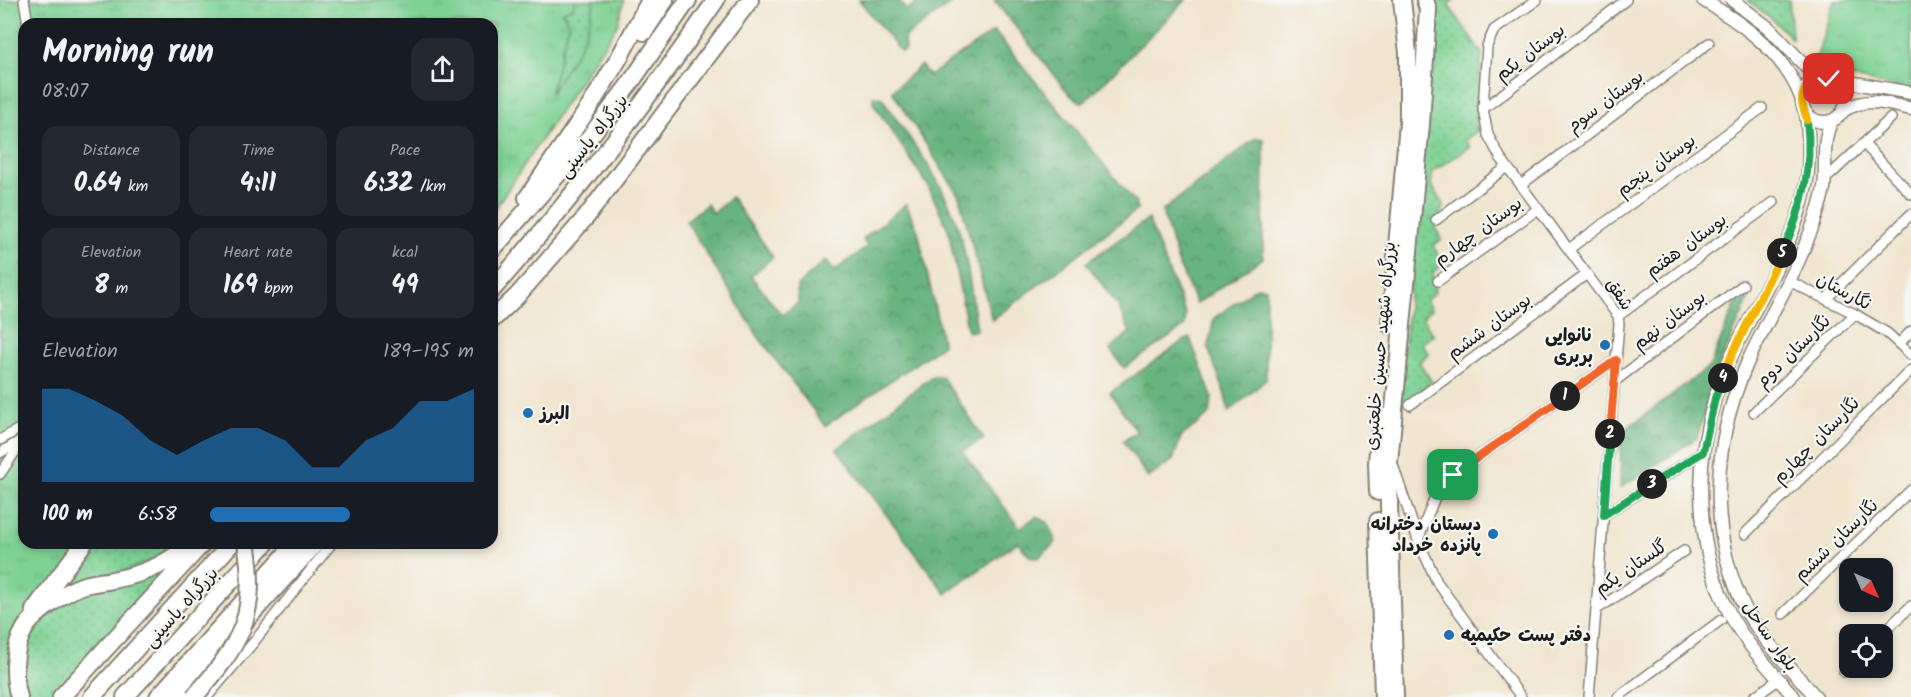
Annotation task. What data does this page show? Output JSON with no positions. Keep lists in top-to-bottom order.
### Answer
{
  "streets": {
    "highway": ["بزرگراه یاسینی", "بزرگراه شهید حسین خلعتبری"],
    "main road": ["بلوار ساحل"],
    "street": [
      "بوستان یکم",
      "بوستان سوم",
      "بوستان پنجم",
      "بوستان چهارم",
      "بوستان هفتم",
      "نگارستان",
      "شفق",
      "بوستان نهم",
      "بوستان ششم",
      "نگارستان دوم",
      "نگارستان چهارم",
      "نگارستان ششم",
      "گلستان یکم"
    ]
  },
  "crossings": [
    ["بوستان یکم", "شفق"],
    ["بوستان سوم", "شفق"],
    ["بوستان پنجم", "شفق"],
    ["بوستان چهارم", "شفق"],
    ["بوستان هفتم", "شفق"],
    ["نگارستان", "نگارستان دوم"],
    ["نگارستان", "بلوار ساحل"],
    ["شفق", "بوستان نهم"],
    ["شفق", "بوستان ششم"],
    ["شفق", "گلستان یکم"]
  ],
  "places": [
    "نانوایی بربری",
    "البرز",
    "دبستان دخترانه پانزده خرداد",
    "دفتر پست حکیمیه"
  ],
  "north": "bottom right",
  "page": {
    "heading": ["Morning run", "08:07"],
    "stats": [
      ["Distance", "0.64 km"],
      ["Time", "4:11"],
      ["Pace", "6:32 /km"],
      ["Elevation", "8 m"],
      ["Heart rate", "169 bpm"],
      ["kcal", "49"]
    ],
    "pins": [
      "5",
      "4",
      "1",
      "2",
      "3"
    ],
    "chart": ["Elevation", "189–195 m"],
    "list": [
      {
        "name": "100 m",
        "note": "6:58"
      }
    ]
  }
}
